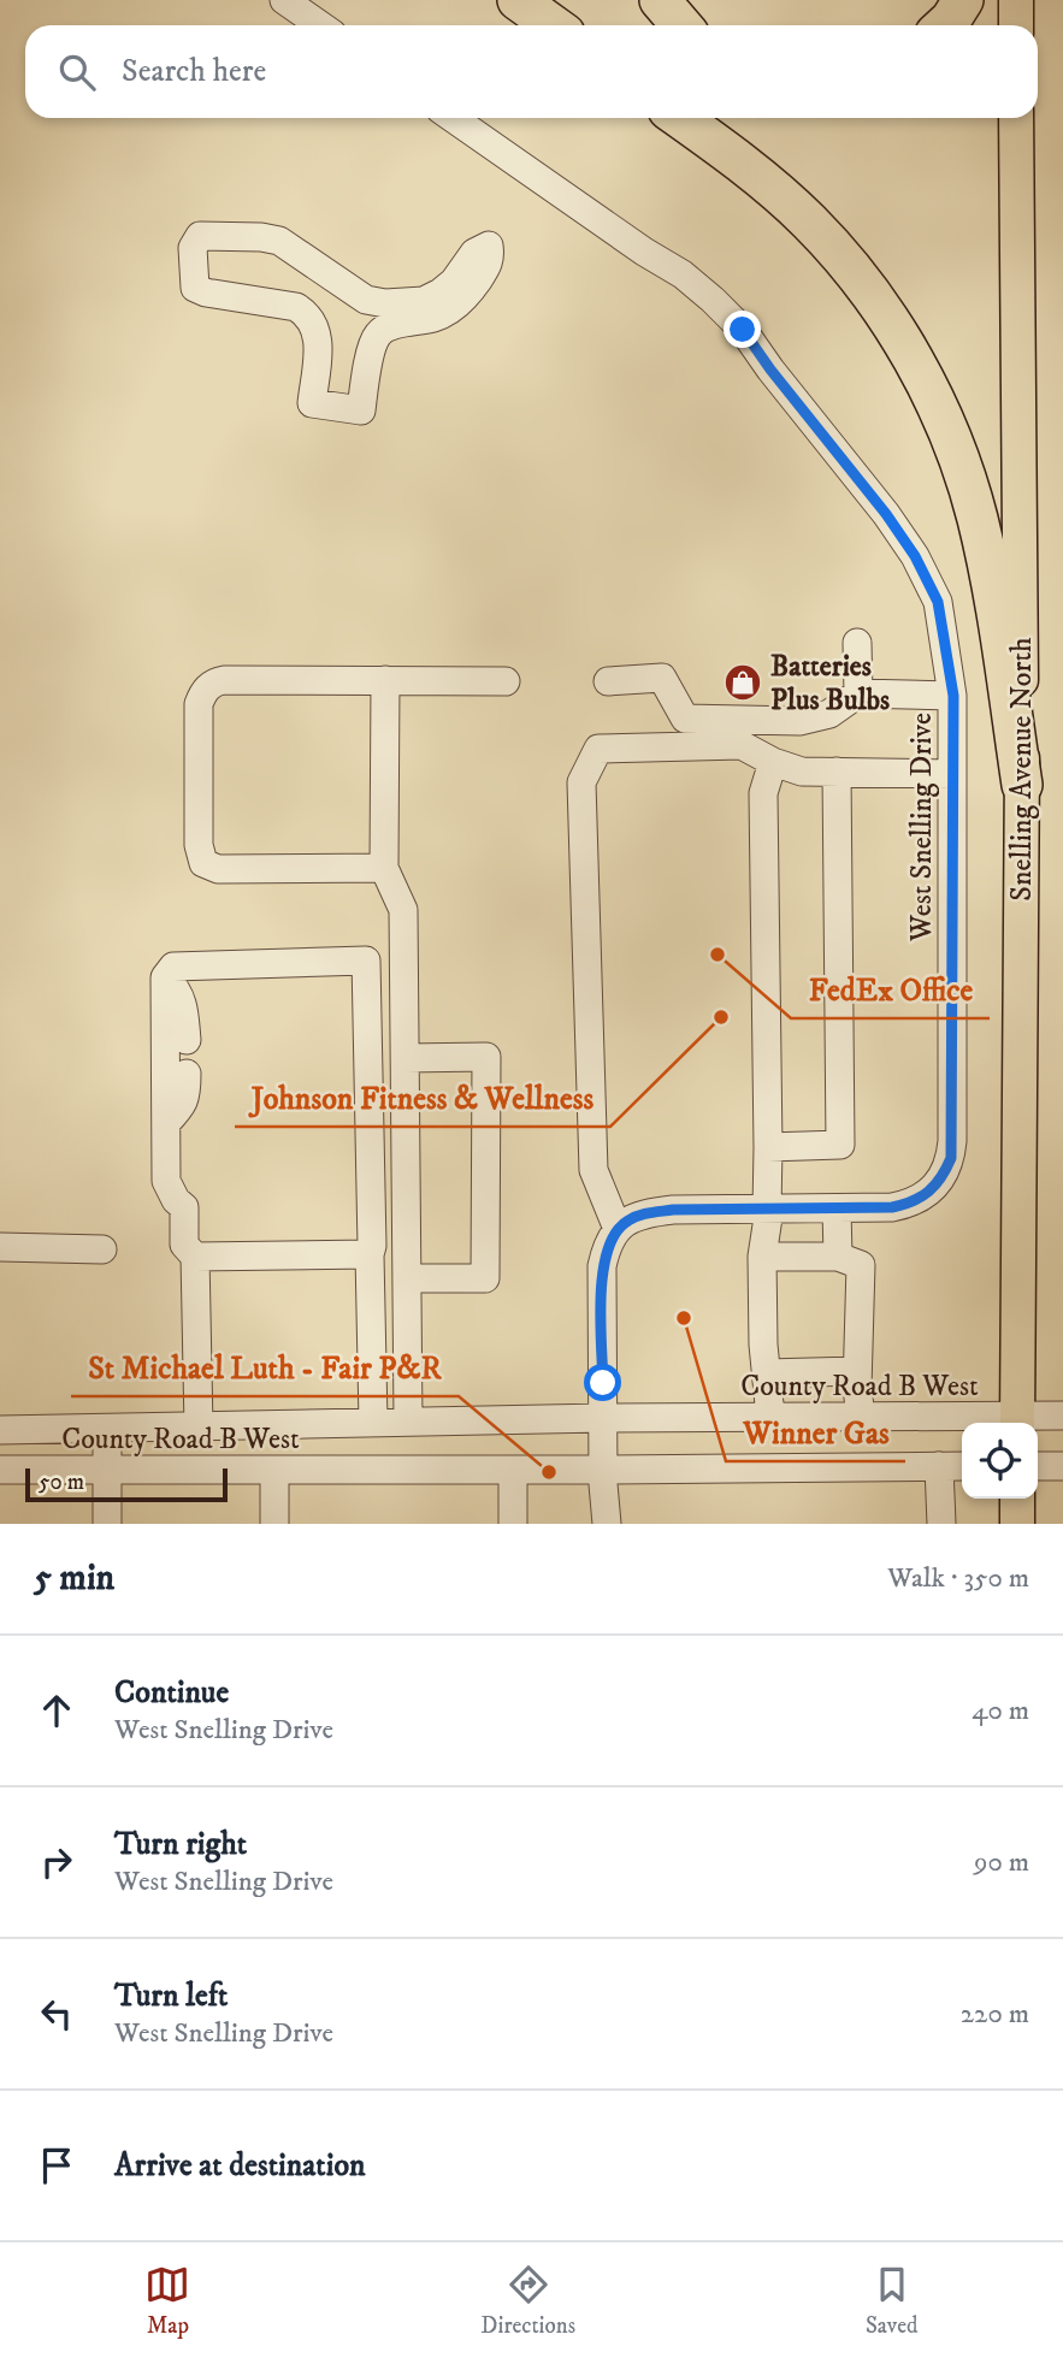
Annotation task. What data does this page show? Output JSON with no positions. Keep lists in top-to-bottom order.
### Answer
{
  "streets": {
    "main road": ["Snelling Avenue North"],
    "street": ["West Snelling Drive", "County Road B West"]
  },
  "crossings": [
    ["Snelling Avenue North", "County Road B West"]
  ],
  "places": {
    "shop": ["Batteries Plus Bulbs"],
    "other": [
      "FedEx Office",
      "Johnson Fitness & Wellness",
      "Winner Gas",
      "St Michael Luth - Fair P&R"
    ]
  },
  "scale_bar": "50 m",
  "page": {
    "search": "Search here",
    "scale": "50 m",
    "heading": ["5 min", "Walk · 350 m"],
    "list": [
      ["Continue", "West Snelling Drive", "40 m"],
      ["Turn right", "West Snelling Drive", "90 m"],
      ["Turn left", "West Snelling Drive", "220 m"],
      "Arrive at destination"
    ],
    "nav": ["Map", "Directions", "Saved"]
  }
}
